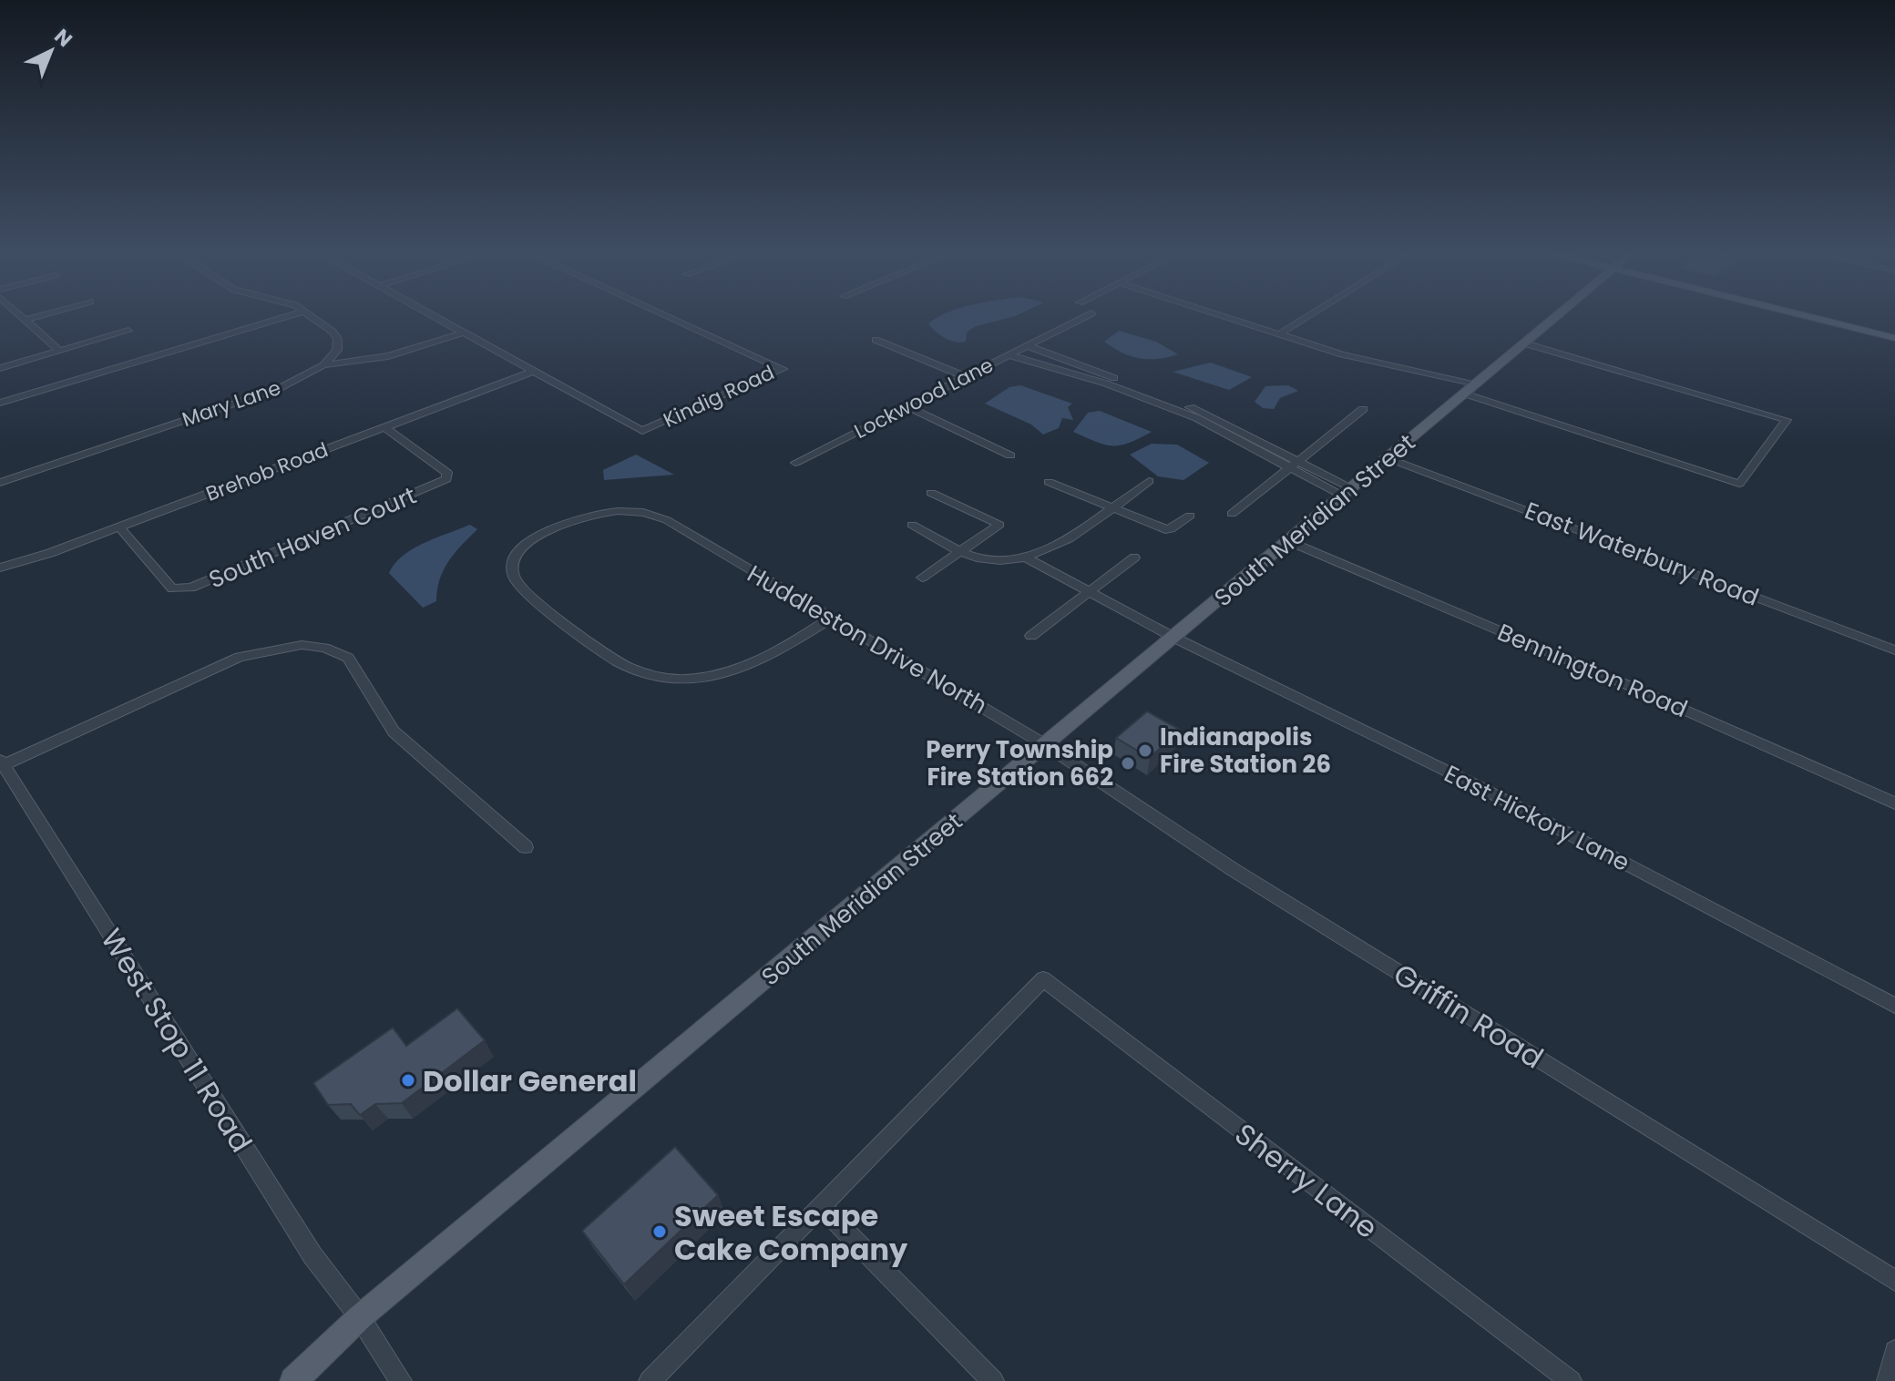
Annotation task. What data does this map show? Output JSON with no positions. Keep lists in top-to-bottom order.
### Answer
{
  "streets": {
    "main road": ["South Meridian Street"],
    "street": [
      "Kindig Road",
      "Lockwood Lane",
      "Mary Lane",
      "Brehob Road",
      "South Haven Court",
      "East Waterbury Road",
      "Huddleston Drive North",
      "Bennington Road",
      "East Hickory Lane",
      "Griffin Road",
      "West Stop 11 Road",
      "Sherry Lane"
    ]
  },
  "crossings": [
    ["Kindig Road", "Brehob Road"],
    ["Brehob Road", "South Haven Court"],
    ["South Meridian Street", "East Waterbury Road"],
    ["South Meridian Street", "Huddleston Drive North"],
    ["South Meridian Street", "Bennington Road"],
    ["South Meridian Street", "East Hickory Lane"],
    ["South Meridian Street", "Griffin Road"],
    ["South Meridian Street", "West Stop 11 Road"],
    ["Huddleston Drive North", "Griffin Road"]
  ],
  "places": [
    "Indianapolis Fire Station 26",
    "Perry Township Fire Station 662",
    "Dollar General",
    "Sweet Escape Cake Company"
  ],
  "north": "top right"
}
